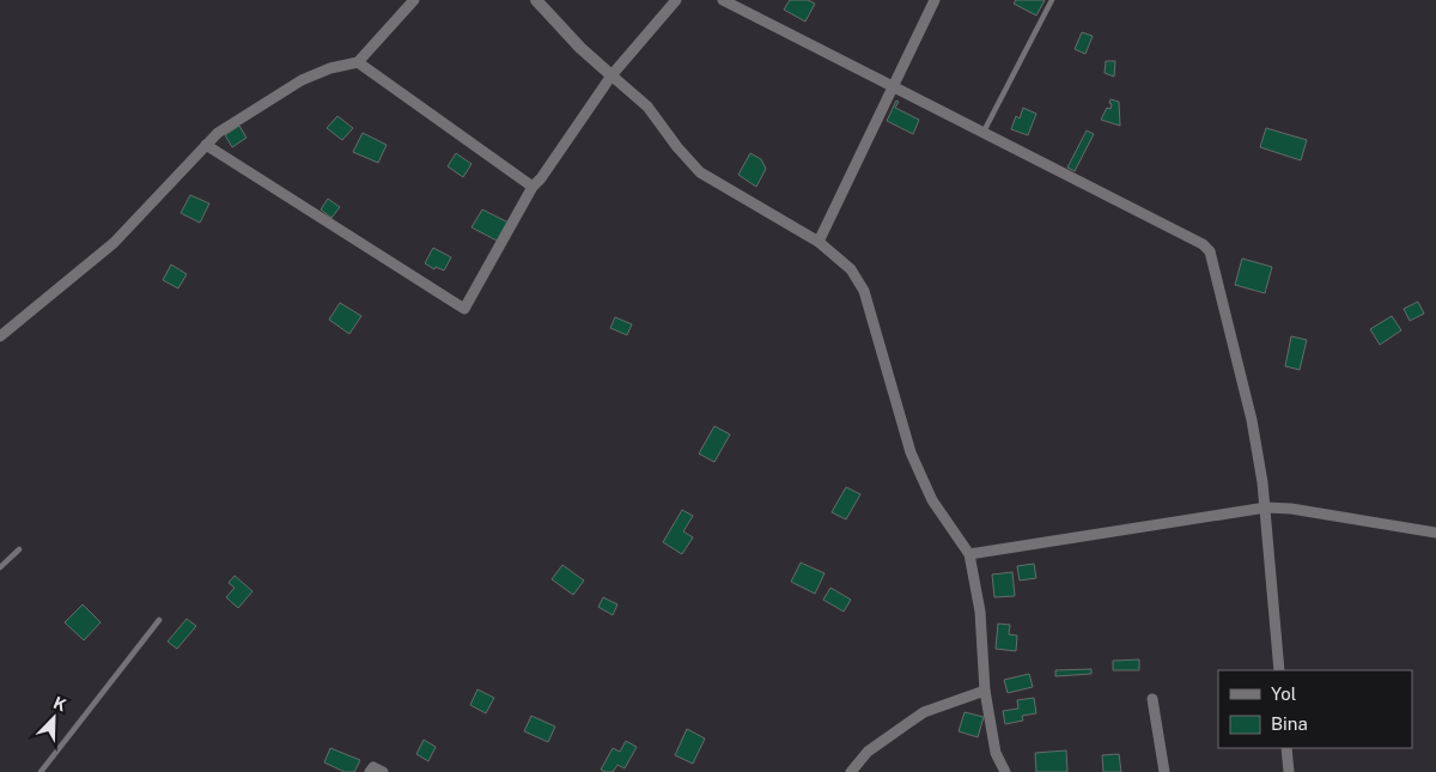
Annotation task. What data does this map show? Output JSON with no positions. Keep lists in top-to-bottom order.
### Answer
{
  "legend": ["Yol", "Bina"],
  "north": "top right"
}
